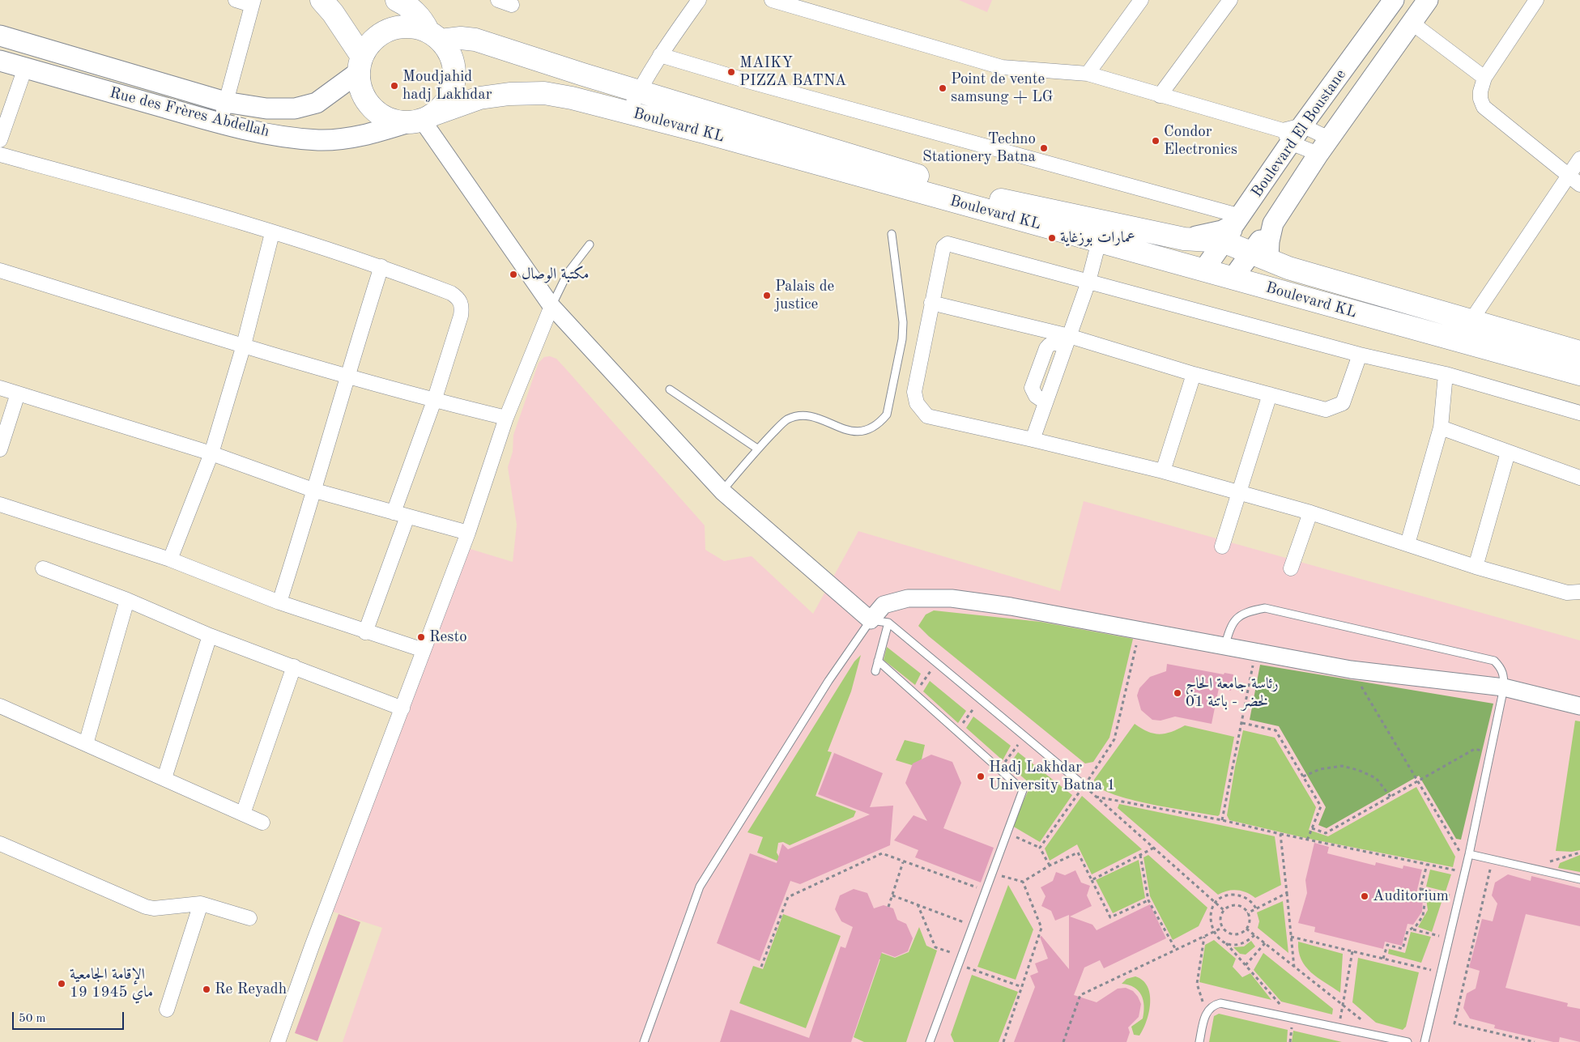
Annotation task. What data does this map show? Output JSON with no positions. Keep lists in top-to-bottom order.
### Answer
{
  "streets": {
    "main road": ["Rue des Frères Abdellah", "Boulevard KL", "Boulevard El Boustane"]
  },
  "crossings": [
    ["Rue des Frères Abdellah", "Boulevard KL"],
    ["Boulevard KL", "Boulevard El Boustane"]
  ],
  "places": [
    "MAIKY PIZZA BATNA",
    "Moudjahid hadj Lakhdar",
    "Point de vente samsung + LG",
    "Condor Electronics",
    "Techno Stationery Batna",
    "عمارات بوزغاية",
    "مكتبة الوصال",
    "Palais de justice",
    "Resto",
    "رئاسة جامعة الحاج لخضر - باتنة 01",
    "Hadj Lakhdar University Batna 1",
    "Auditorium",
    "الإقامة الجامعية 19 ماي 1945",
    "Re Reyadh"
  ],
  "scale_bar": "50 m"
}
